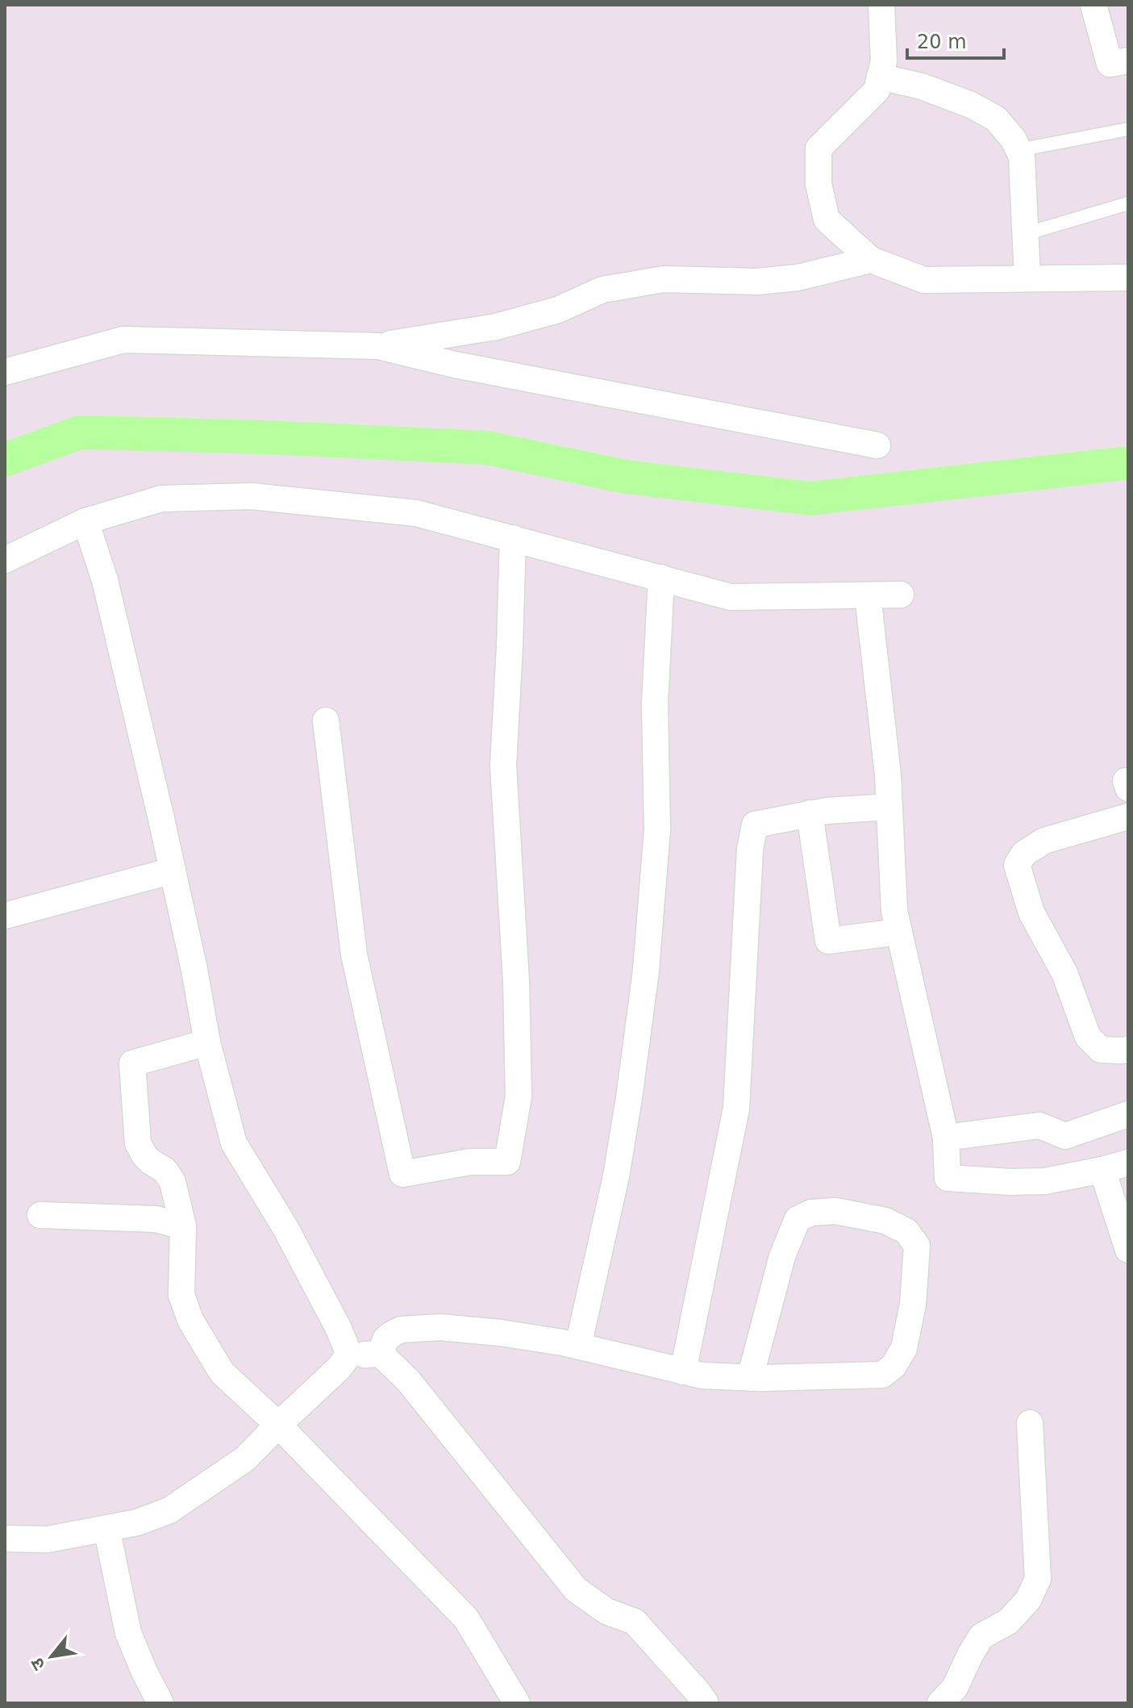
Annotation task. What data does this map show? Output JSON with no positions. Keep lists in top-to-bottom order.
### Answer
{
  "scale_bar": "20 m",
  "north": "bottom left"
}
